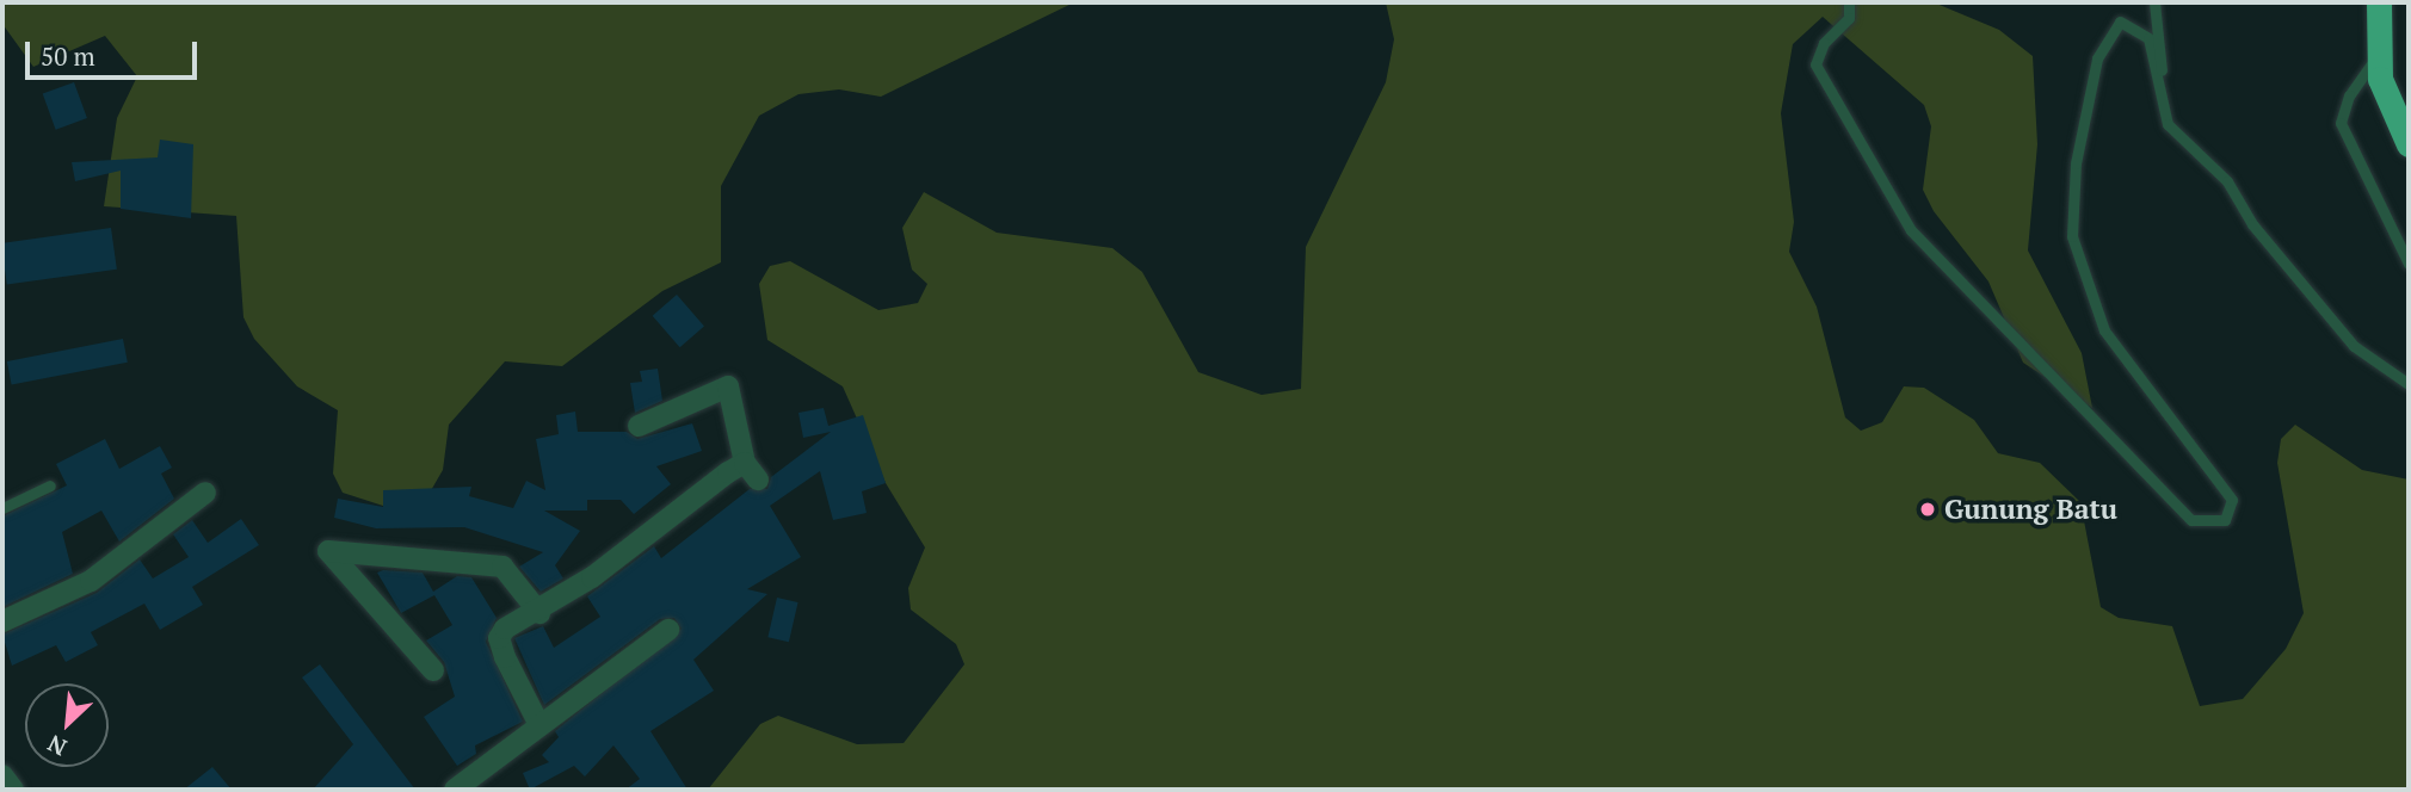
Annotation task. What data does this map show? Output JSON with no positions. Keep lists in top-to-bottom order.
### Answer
{
  "places": ["Gunung Batu"],
  "scale_bar": "50 m",
  "north": "bottom left"
}
